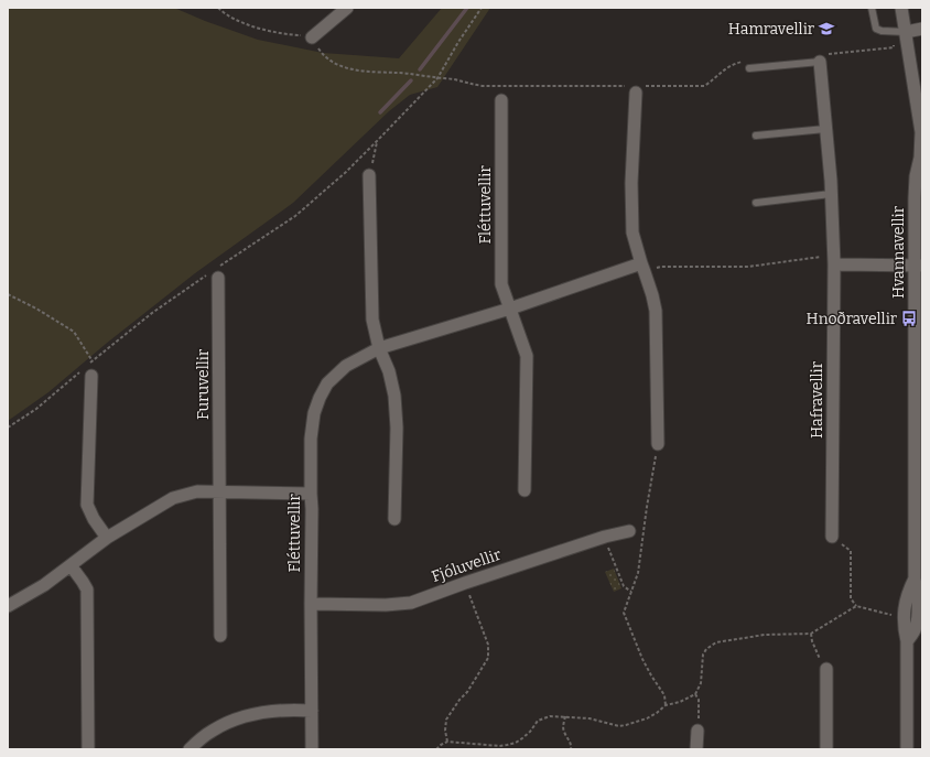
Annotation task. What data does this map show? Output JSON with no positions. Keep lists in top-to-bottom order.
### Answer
{
  "streets": {
    "street": [
      "Fléttuvellir",
      "Hvannavellir",
      "Furuvellir",
      "Hafravellir",
      "Fjóluvellir"
    ]
  },
  "crossings": [
    ["Fléttuvellir", "Fjóluvellir"]
  ],
  "places": {
    "school or university": ["Hamravellir"],
    "bus stop": ["Hnoðravellir"]
  }
}
